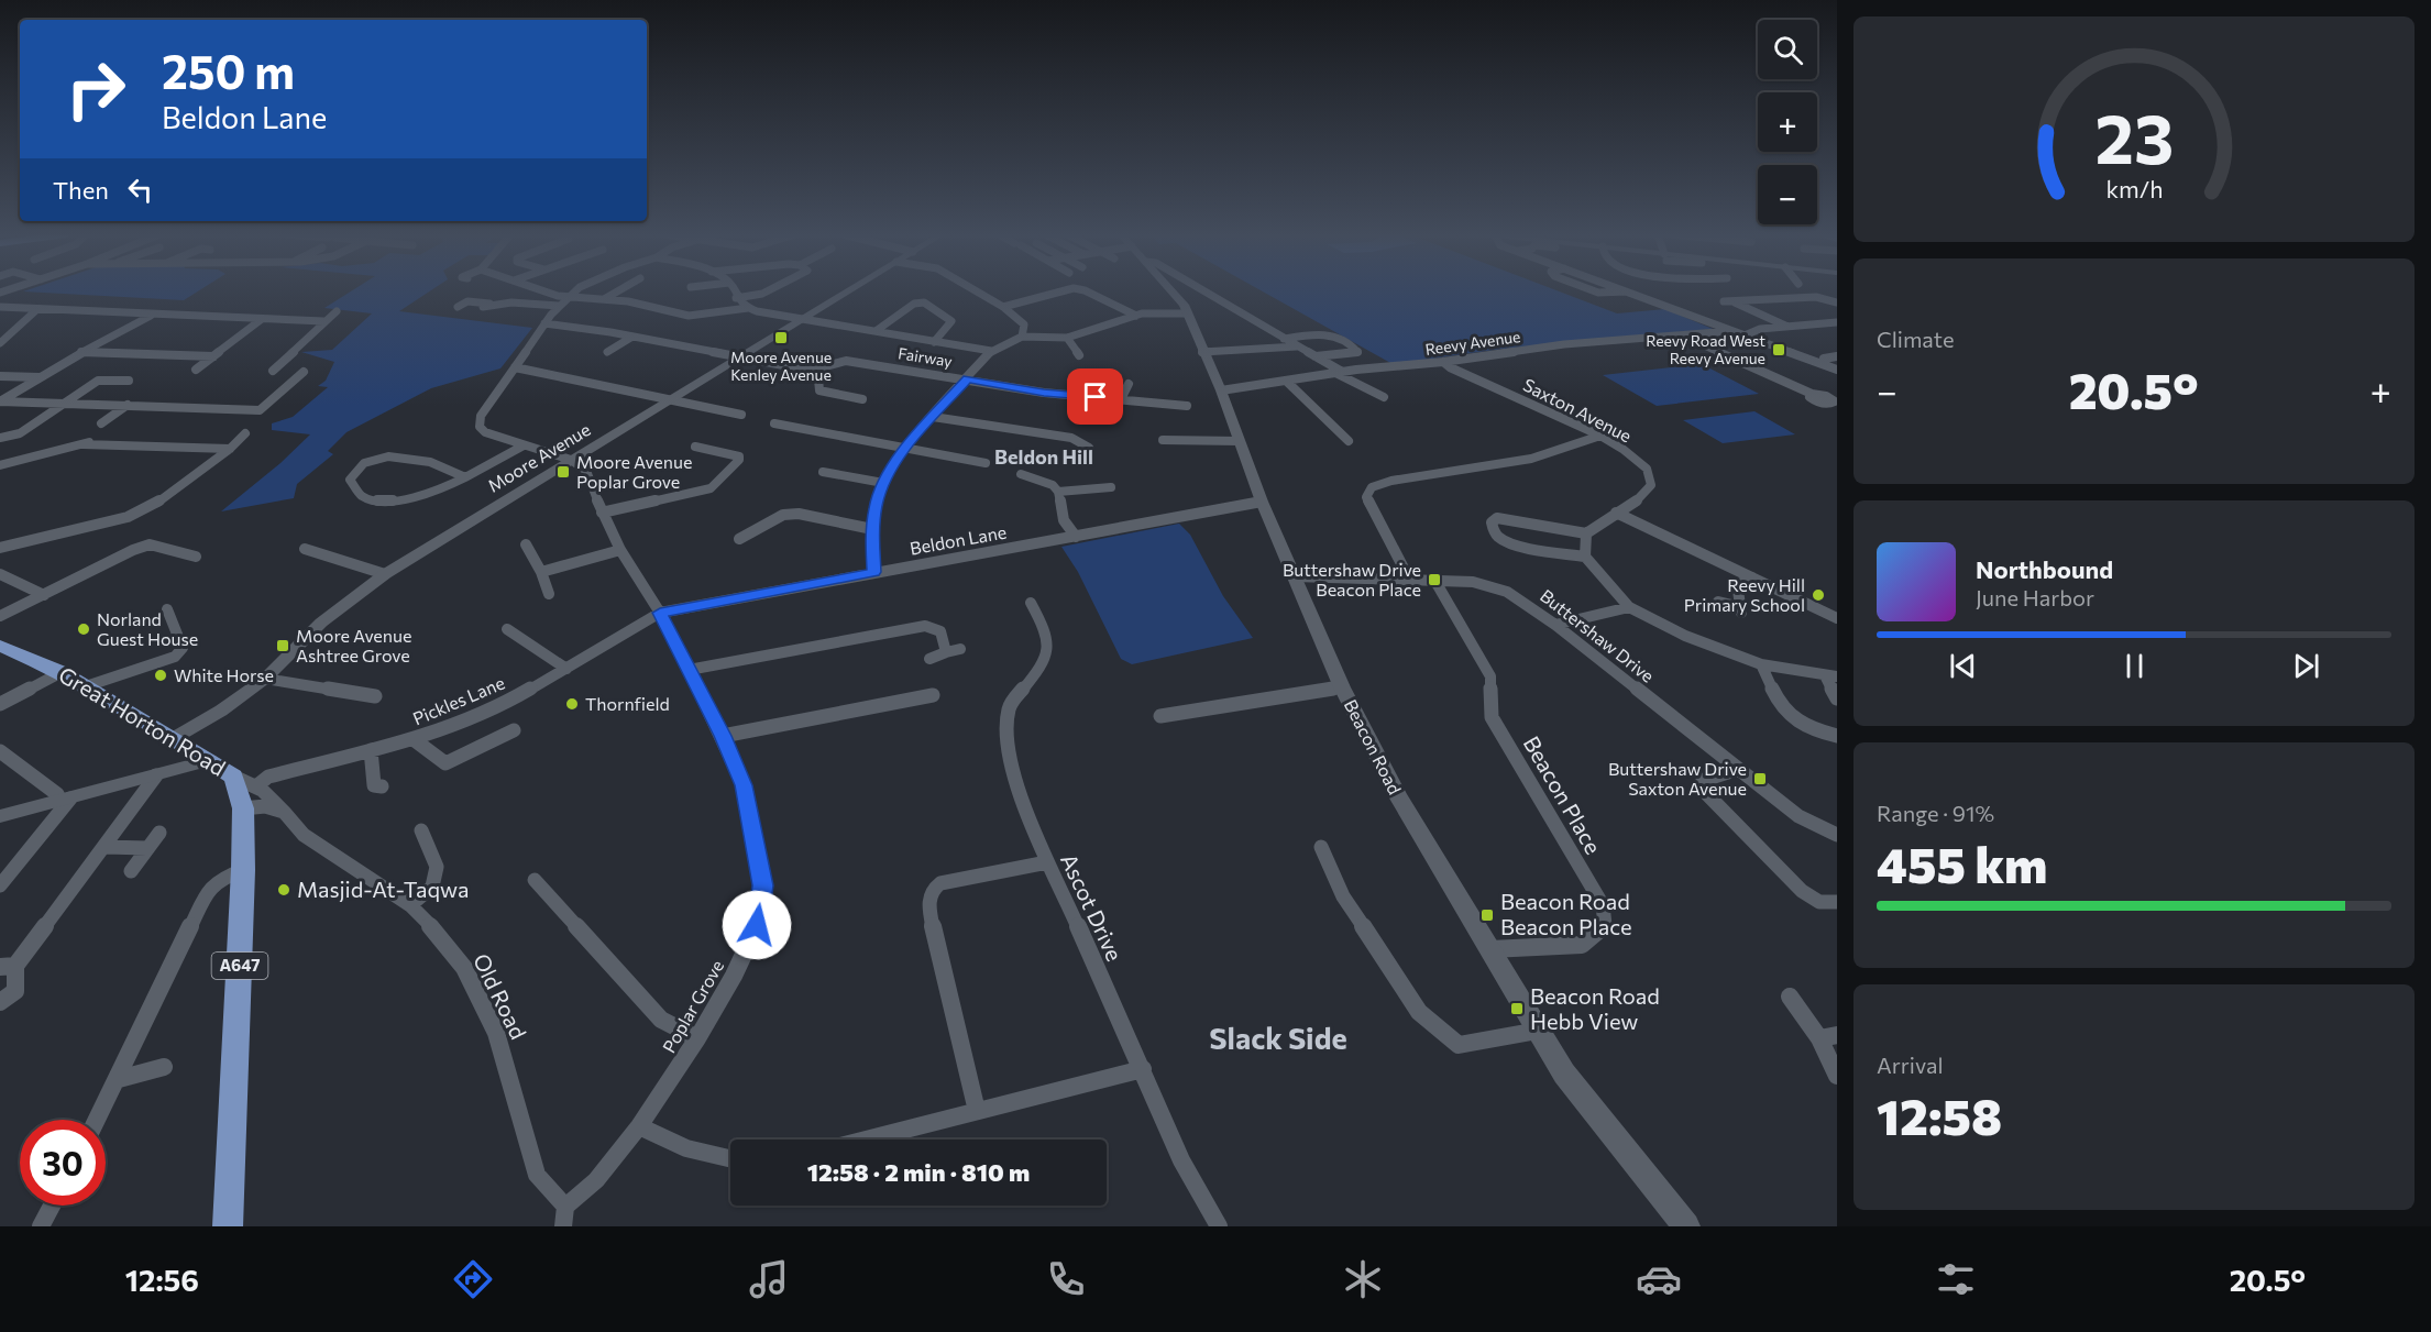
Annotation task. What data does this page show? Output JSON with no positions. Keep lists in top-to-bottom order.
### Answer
{
  "streets": {
    "main road": ["Great Horton Road", "Beacon Road", "A647"],
    "street": [
      "Reevy Avenue",
      "Fairway",
      "Saxton Avenue",
      "Moore Avenue",
      "Beldon Lane",
      "Buttershaw Drive",
      "Pickles Lane",
      "Beacon Place",
      "Ascot Drive",
      "Old Road",
      "Poplar Grove"
    ]
  },
  "crossings": [
    ["Reevy Avenue", "Saxton Avenue"],
    ["Reevy Avenue", "Beacon Road"],
    ["Moore Avenue", "Great Horton Road"],
    ["Moore Avenue", "Poplar Grove"],
    ["Beldon Lane", "Pickles Lane"],
    ["Beldon Lane", "Beacon Road"],
    ["Beldon Lane", "Poplar Grove"],
    ["Buttershaw Drive", "Beacon Road"],
    ["Buttershaw Drive", "Beacon Place"],
    ["Pickles Lane", "Old Road"],
    ["Pickles Lane", "Poplar Grove"],
    ["Great Horton Road", "Old Road"],
    ["Beacon Road", "Beacon Place"],
    ["Old Road", "Poplar Grove"]
  ],
  "districts": ["Beldon Hill", "Slack Side"],
  "places": {
    "transit": [
      "Moore Avenue Kenley Avenue",
      "Reevy Road West Reevy Avenue",
      "Moore Avenue Poplar Grove",
      "Buttershaw Drive Beacon Place",
      "Moore Avenue Ashtree Grove",
      "Buttershaw Drive Saxton Avenue",
      "Beacon Road Beacon Place",
      "Beacon Road Hebb View"
    ],
    "other": [
      "Reevy Hill Primary School",
      "Norland Guest House",
      "White Horse",
      "Thornfield",
      "Masjid-At-Taqwa"
    ]
  },
  "page": {
    "map_buttons": ["+", "−"],
    "turn": ["250 m", "Beldon Lane"],
    "then": "Then",
    "tile": [
      "Climate",
      ["Range · 91%", "455 km"],
      ["Arrival", "12:58"]
    ],
    "heat": ["−", "20.5°", "+"],
    "song": ["Northbound", "June Harbor"],
    "limit": "30",
    "trip": "12:58 · 2 min · 810 m",
    "tabs": ["12:56", "20.5°"],
    "gauge": ["23", "km/h"]
  }
}
